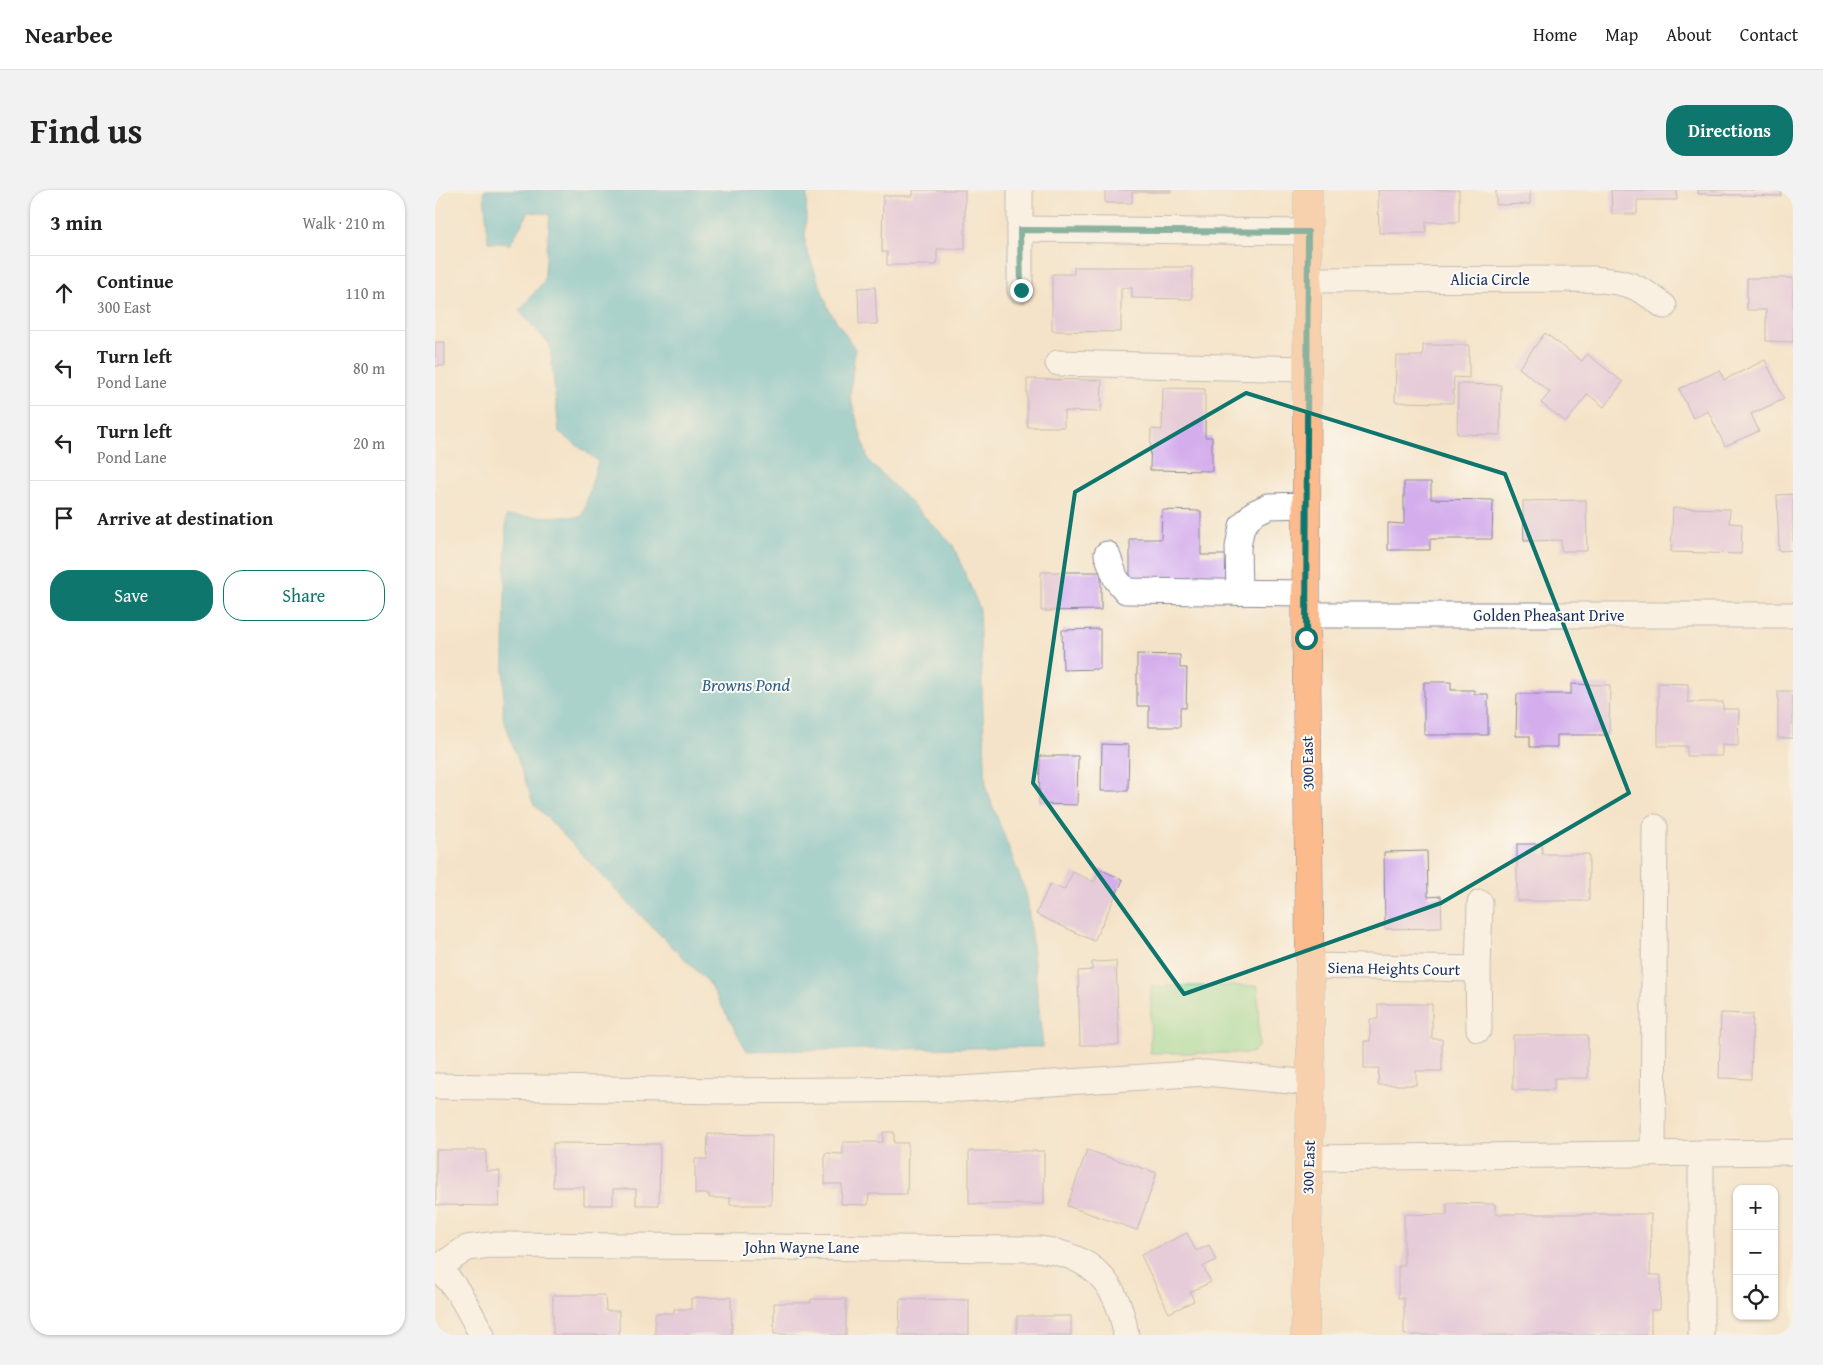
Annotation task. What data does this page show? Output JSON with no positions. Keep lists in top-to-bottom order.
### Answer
{
  "streets": {
    "main road": ["300 East"],
    "street": [
      "Alicia Circle",
      "Golden Pheasant Drive",
      "Siena Heights Court",
      "John Wayne Lane"
    ]
  },
  "crossings": [
    ["Alicia Circle", "300 East"],
    ["Golden Pheasant Drive", "300 East"],
    ["300 East", "Siena Heights Court"]
  ],
  "water": ["Browns Pond"],
  "page": {
    "header": "Nearbee",
    "nav": [
      "Home",
      "Map",
      "About",
      "Contact"
    ],
    "title": "Find us",
    "buttons": [
      "Directions",
      ["Save", "Share"]
    ],
    "heading": ["3 min", "Walk · 210 m"],
    "list": [
      ["Continue", "300 East", "110 m"],
      ["Turn left", "Pond Lane", "80 m"],
      ["Turn left", "Pond Lane", "20 m"],
      "Arrive at destination"
    ],
    "map_buttons": ["+", "−"]
  }
}
